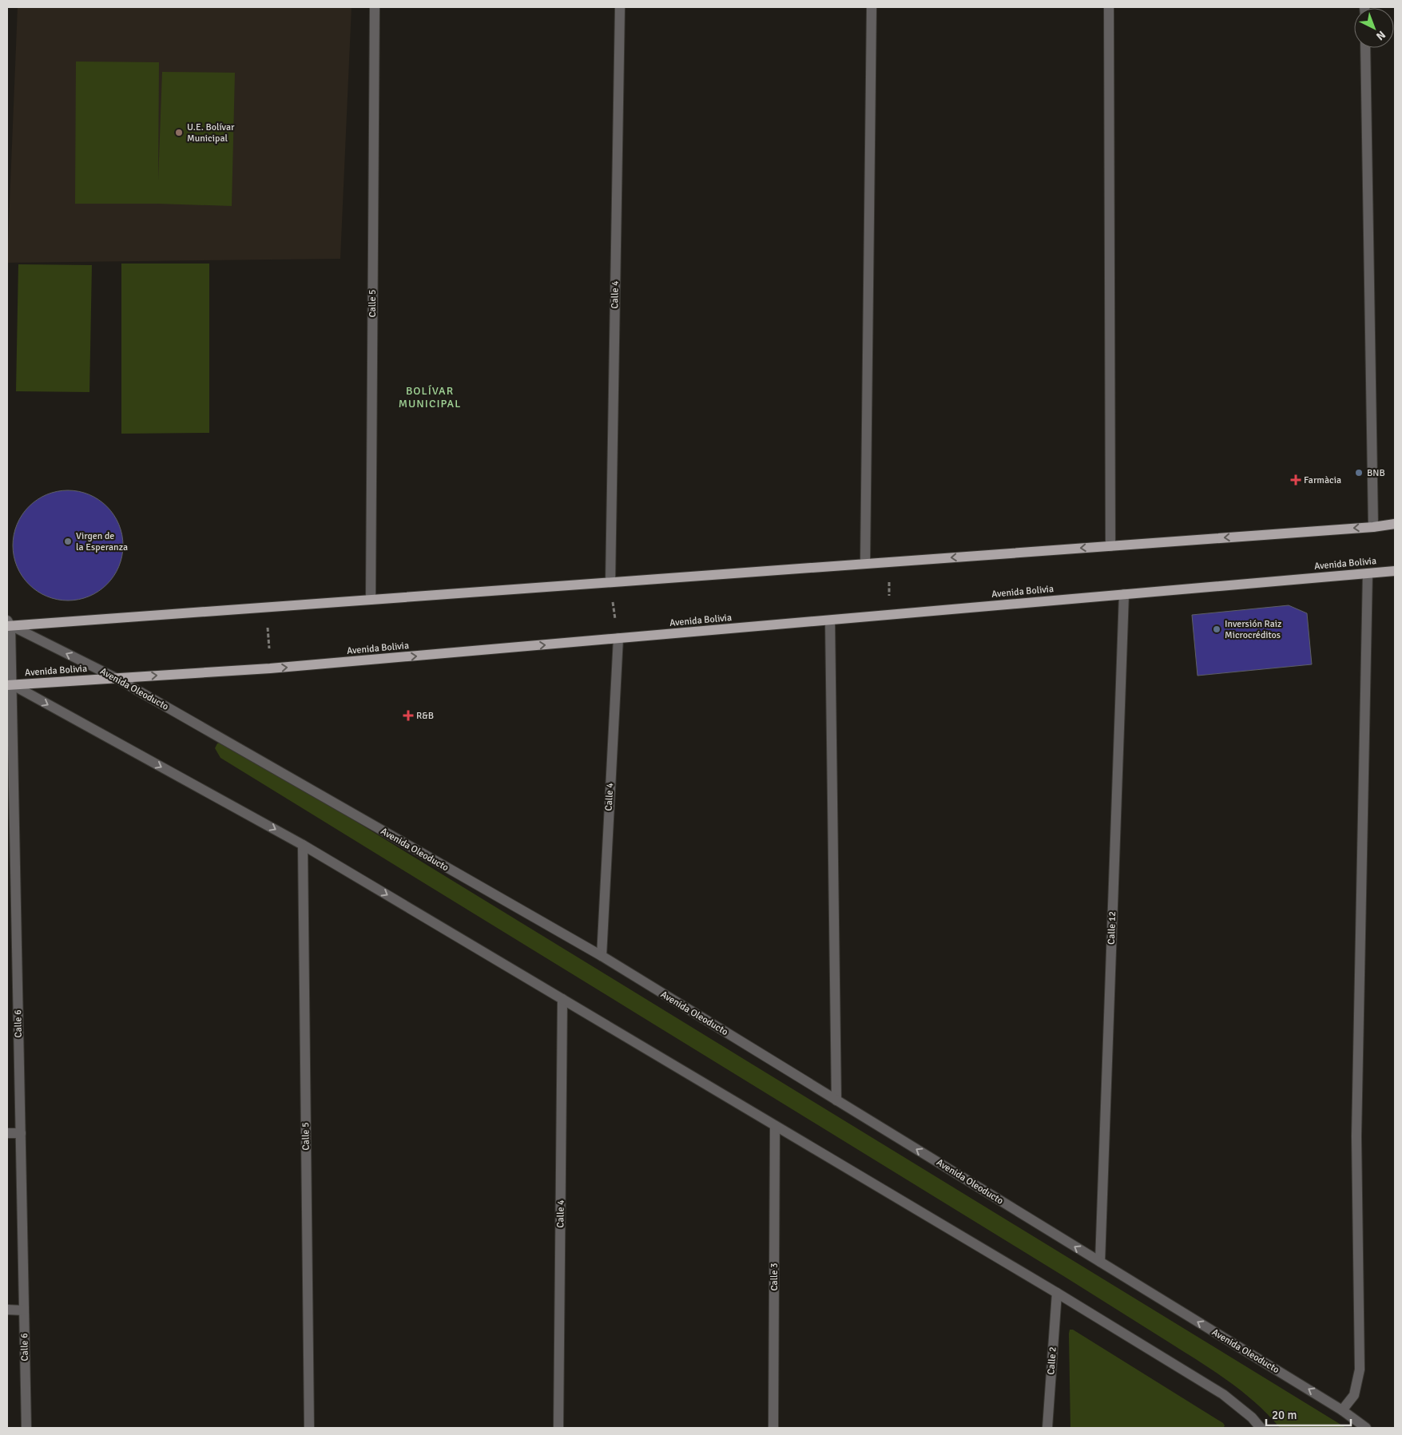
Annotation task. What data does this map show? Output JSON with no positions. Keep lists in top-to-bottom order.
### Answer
{
  "streets": {
    "main road": ["Avenida Bolivia"],
    "street": [
      "Calle 4",
      "Calle 5",
      "Avenida Oleoducto",
      "Calle 12",
      "Calle 6",
      "Calle 3",
      "Calle 2"
    ]
  },
  "crossings": [
    ["Calle 4", "Avenida Bolivia"],
    ["Calle 4", "Avenida Oleoducto"],
    ["Avenida Bolivia", "Avenida Oleoducto"],
    ["Avenida Bolivia", "Calle 12"],
    ["Avenida Bolivia", "Calle 6"],
    ["Avenida Oleoducto", "Calle 12"],
    ["Avenida Oleoducto", "Calle 6"]
  ],
  "districts": ["BOLÍVAR MUNICIPAL"],
  "places": {
    "other": [
      "U.E. Bolívar Municipal",
      "BNB",
      "Virgen de la Esperanza",
      "Inversión Raiz Microcréditos"
    ],
    "health": ["Farmàcia", "R&B"]
  },
  "scale_bar": "20 m",
  "north": "bottom right"
}
